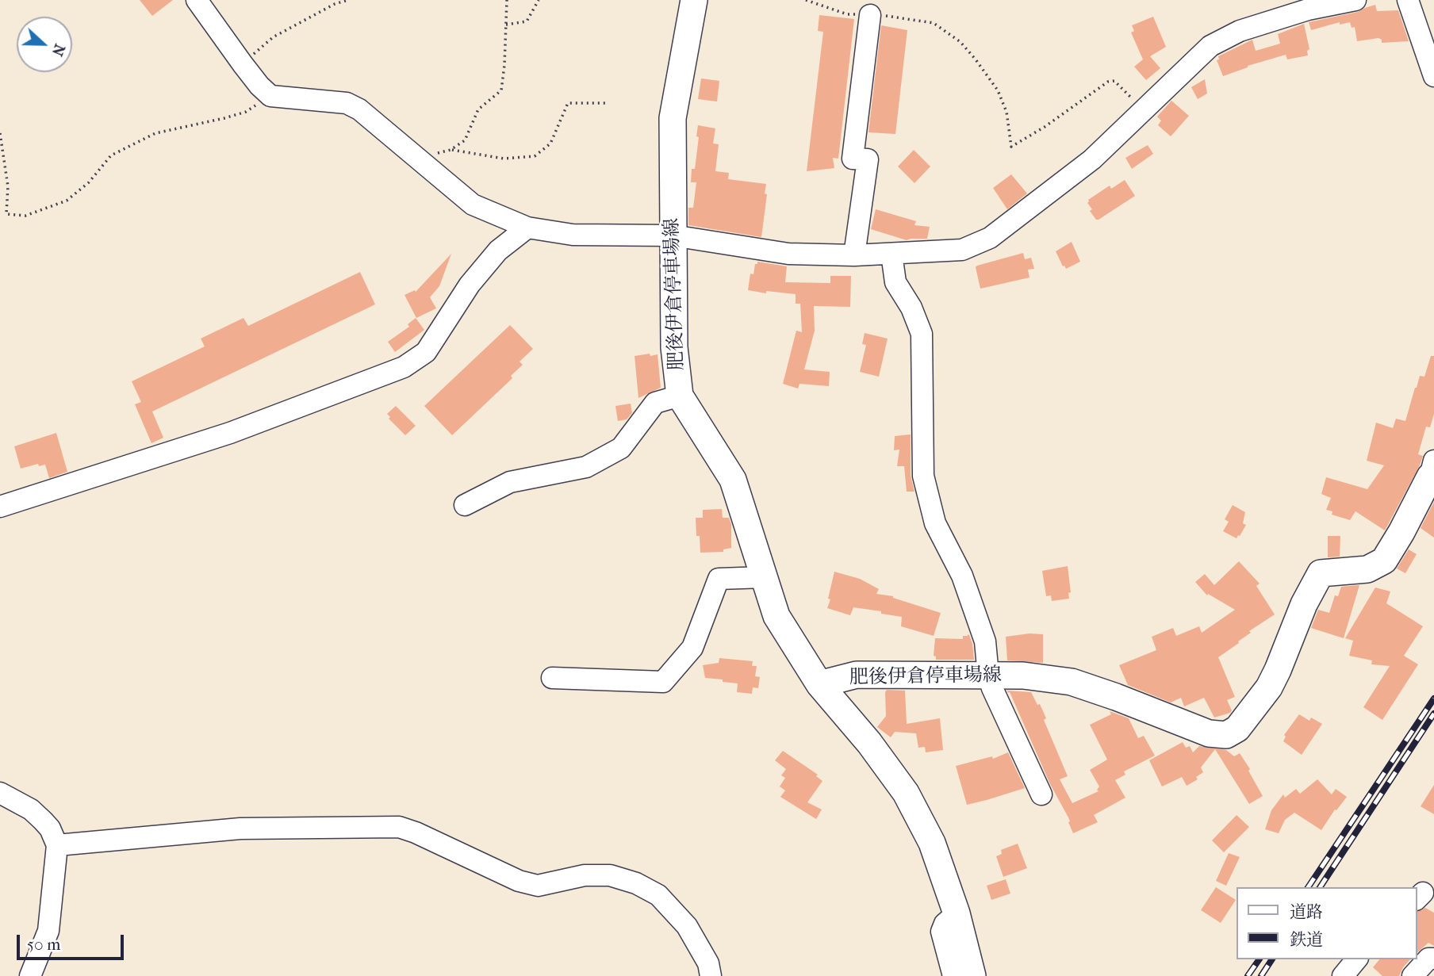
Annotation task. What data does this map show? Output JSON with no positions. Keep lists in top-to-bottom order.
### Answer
{
  "streets": {
    "main road": ["肥後伊倉停車場線"]
  },
  "legend": ["道路", "鉄道"],
  "scale_bar": "50 m",
  "north": "right"
}
